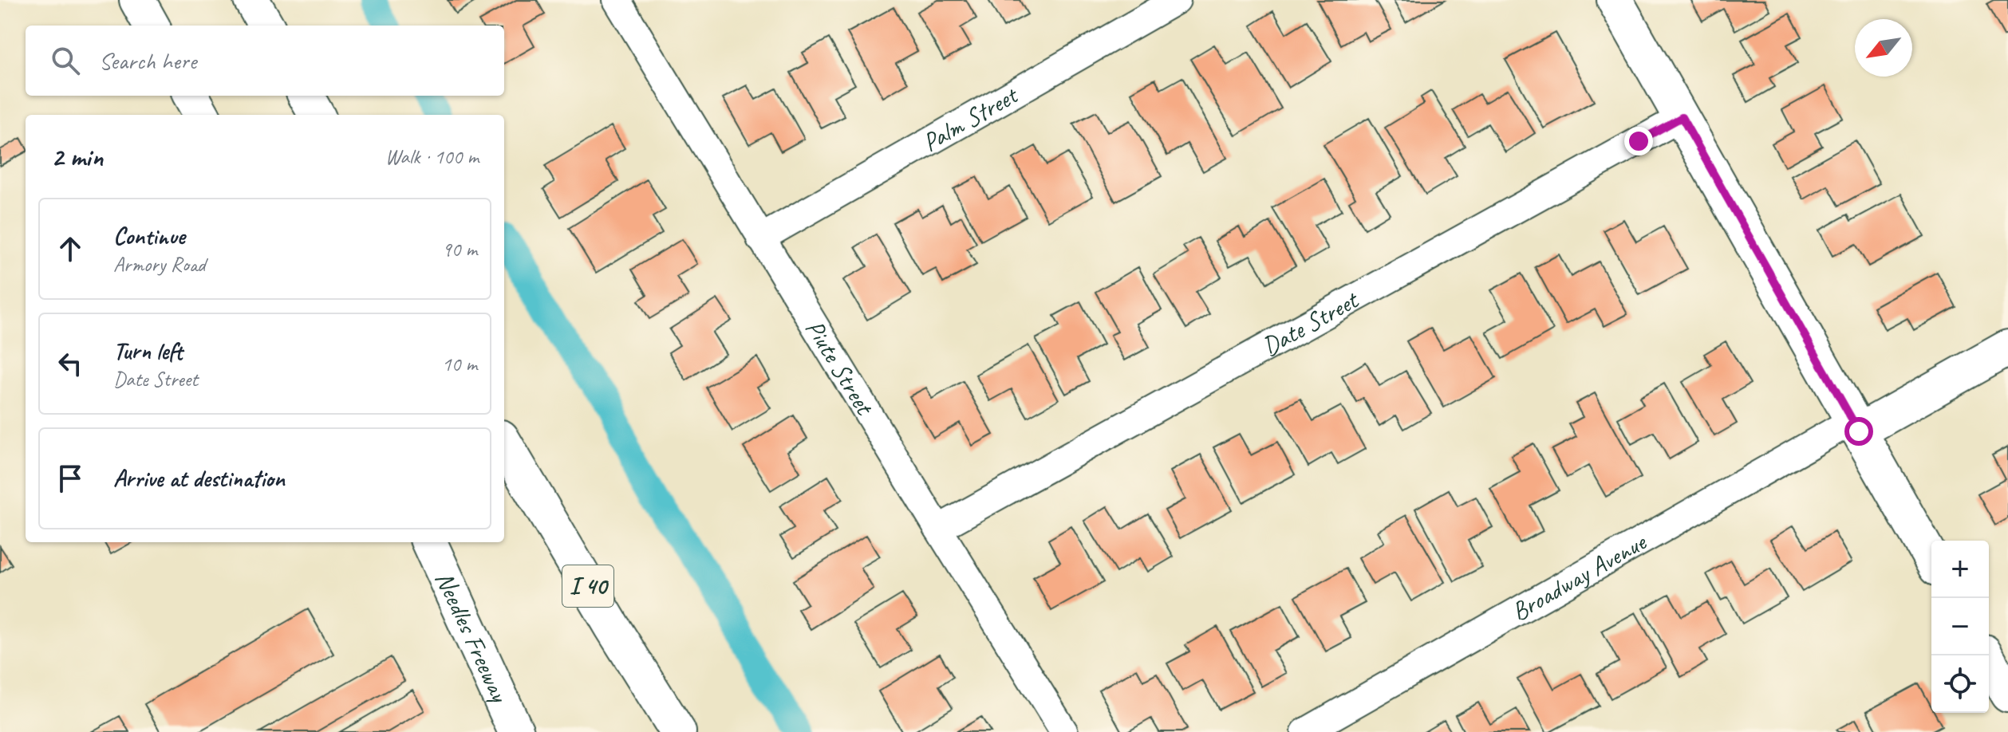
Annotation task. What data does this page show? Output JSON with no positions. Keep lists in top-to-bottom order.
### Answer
{
  "streets": {
    "main road": ["Broadway Avenue", "I 40", "Needles Freeway"],
    "street": ["Palm Street", "Date Street", "Piute Street"]
  },
  "crossings": [
    ["Palm Street", "Piute Street"],
    ["Date Street", "Piute Street"]
  ],
  "north": "bottom left",
  "page": {
    "search": "Search here",
    "heading": ["2 min", "Walk · 100 m"],
    "list": [
      ["Continue", "Armory Road", "90 m"],
      ["Turn left", "Date Street", "10 m"],
      "Arrive at destination"
    ],
    "map_buttons": ["+", "−"]
  }
}
